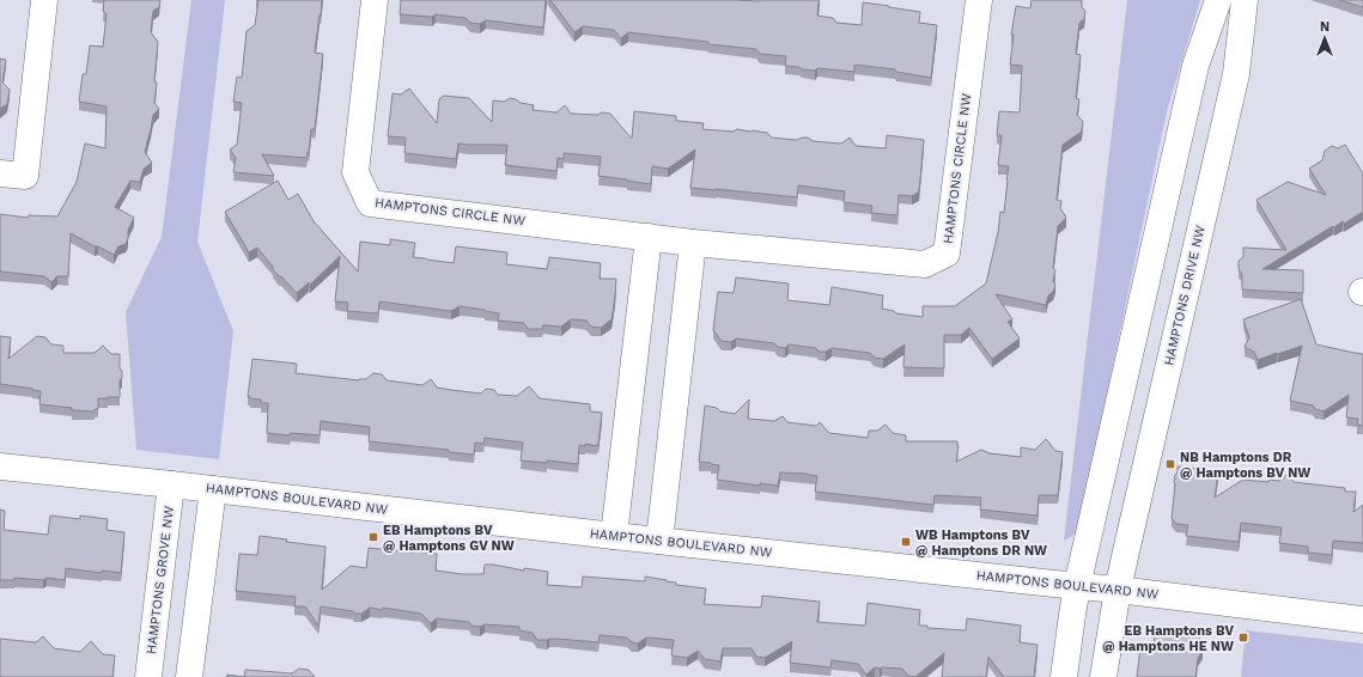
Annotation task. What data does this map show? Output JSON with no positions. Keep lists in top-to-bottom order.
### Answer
{
  "streets": {
    "street": [
      "HAMPTONS CIRCLE NW",
      "HAMPTONS DRIVE NW",
      "HAMPTONS BOULEVARD NW",
      "HAMPTONS GROVE NW"
    ]
  },
  "crossings": [
    ["HAMPTONS DRIVE NW", "HAMPTONS BOULEVARD NW"],
    ["HAMPTONS BOULEVARD NW", "HAMPTONS GROVE NW"]
  ],
  "places": {
    "transit": [
      "NB Hamptons DR @ Hamptons BV NW",
      "EB Hamptons BV @ Hamptons GV NW",
      "WB Hamptons BV @ Hamptons DR NW",
      "EB Hamptons BV @ Hamptons HE NW"
    ]
  },
  "north": "top"
}
